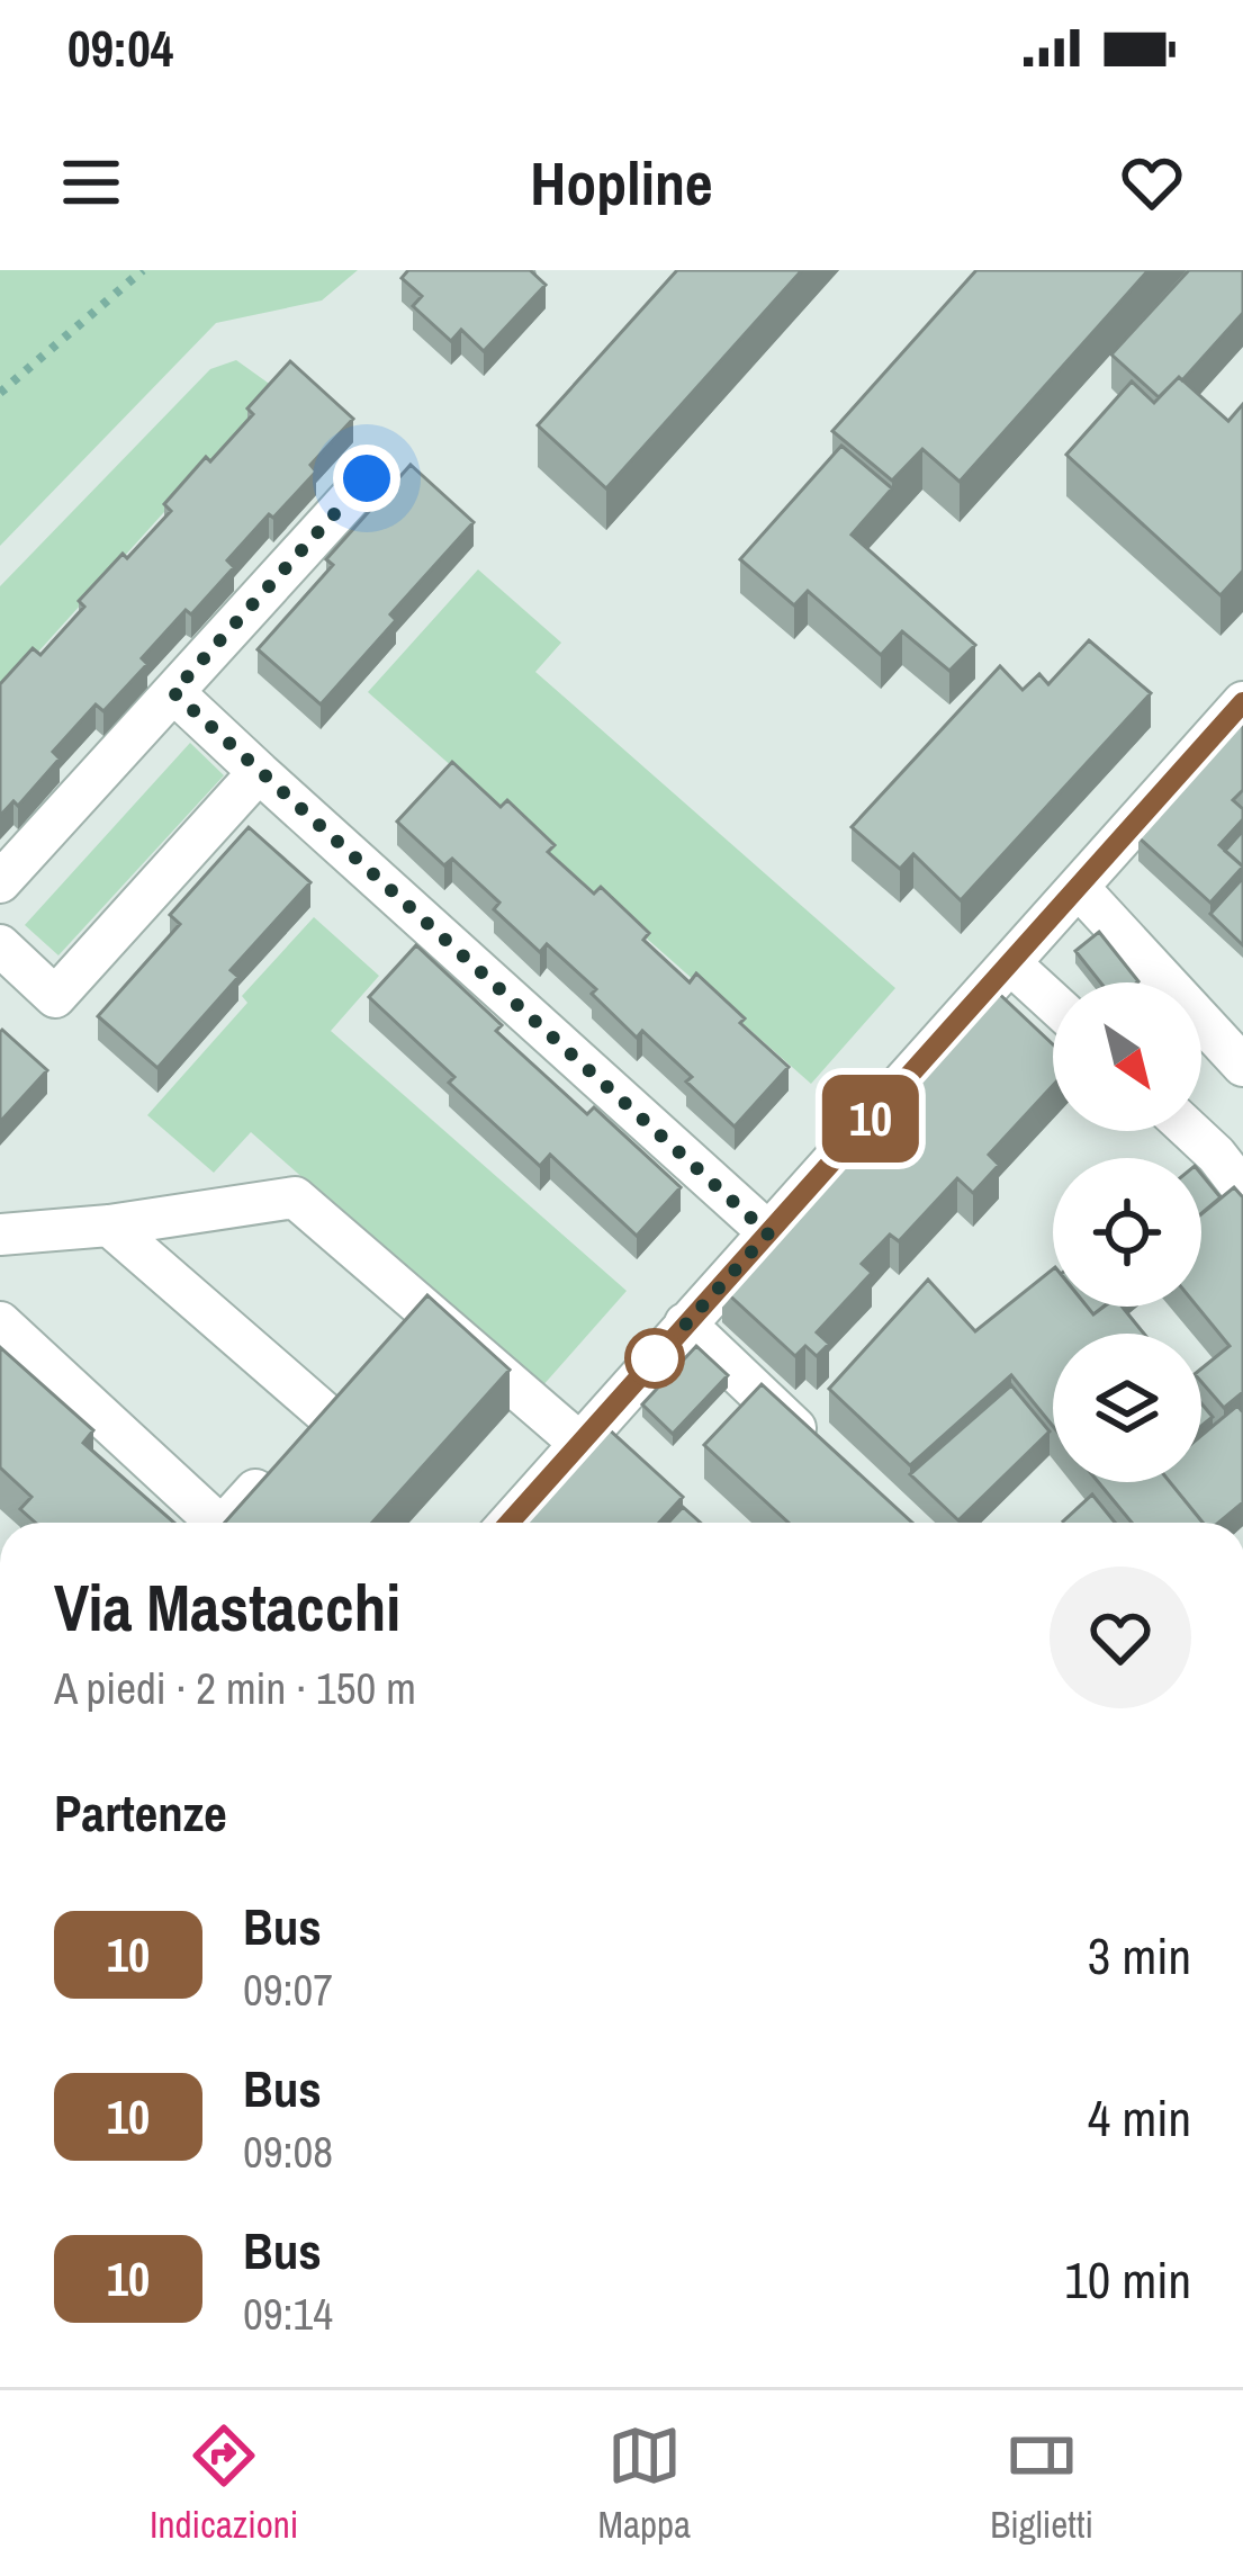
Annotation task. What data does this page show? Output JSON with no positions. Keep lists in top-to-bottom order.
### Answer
{
  "lines": ["bus line 10"],
  "north": "bottom right",
  "page": {
    "status": "09:04",
    "header": "Hopline",
    "on_map": "10",
    "heading": [
      ["Via Mastacchi", "A piedi · 2 min · 150 m"],
      "Partenze"
    ],
    "list": [
      {
        "mark": "10",
        "name": "Bus",
        "note": "09:07",
        "value": "3 min"
      },
      {
        "mark": "10",
        "name": "Bus",
        "note": "09:08",
        "value": "4 min"
      },
      {
        "mark": "10",
        "name": "Bus",
        "note": "09:14",
        "value": "10 min"
      }
    ],
    "tabs": ["Indicazioni", "Mappa", "Biglietti"]
  }
}
